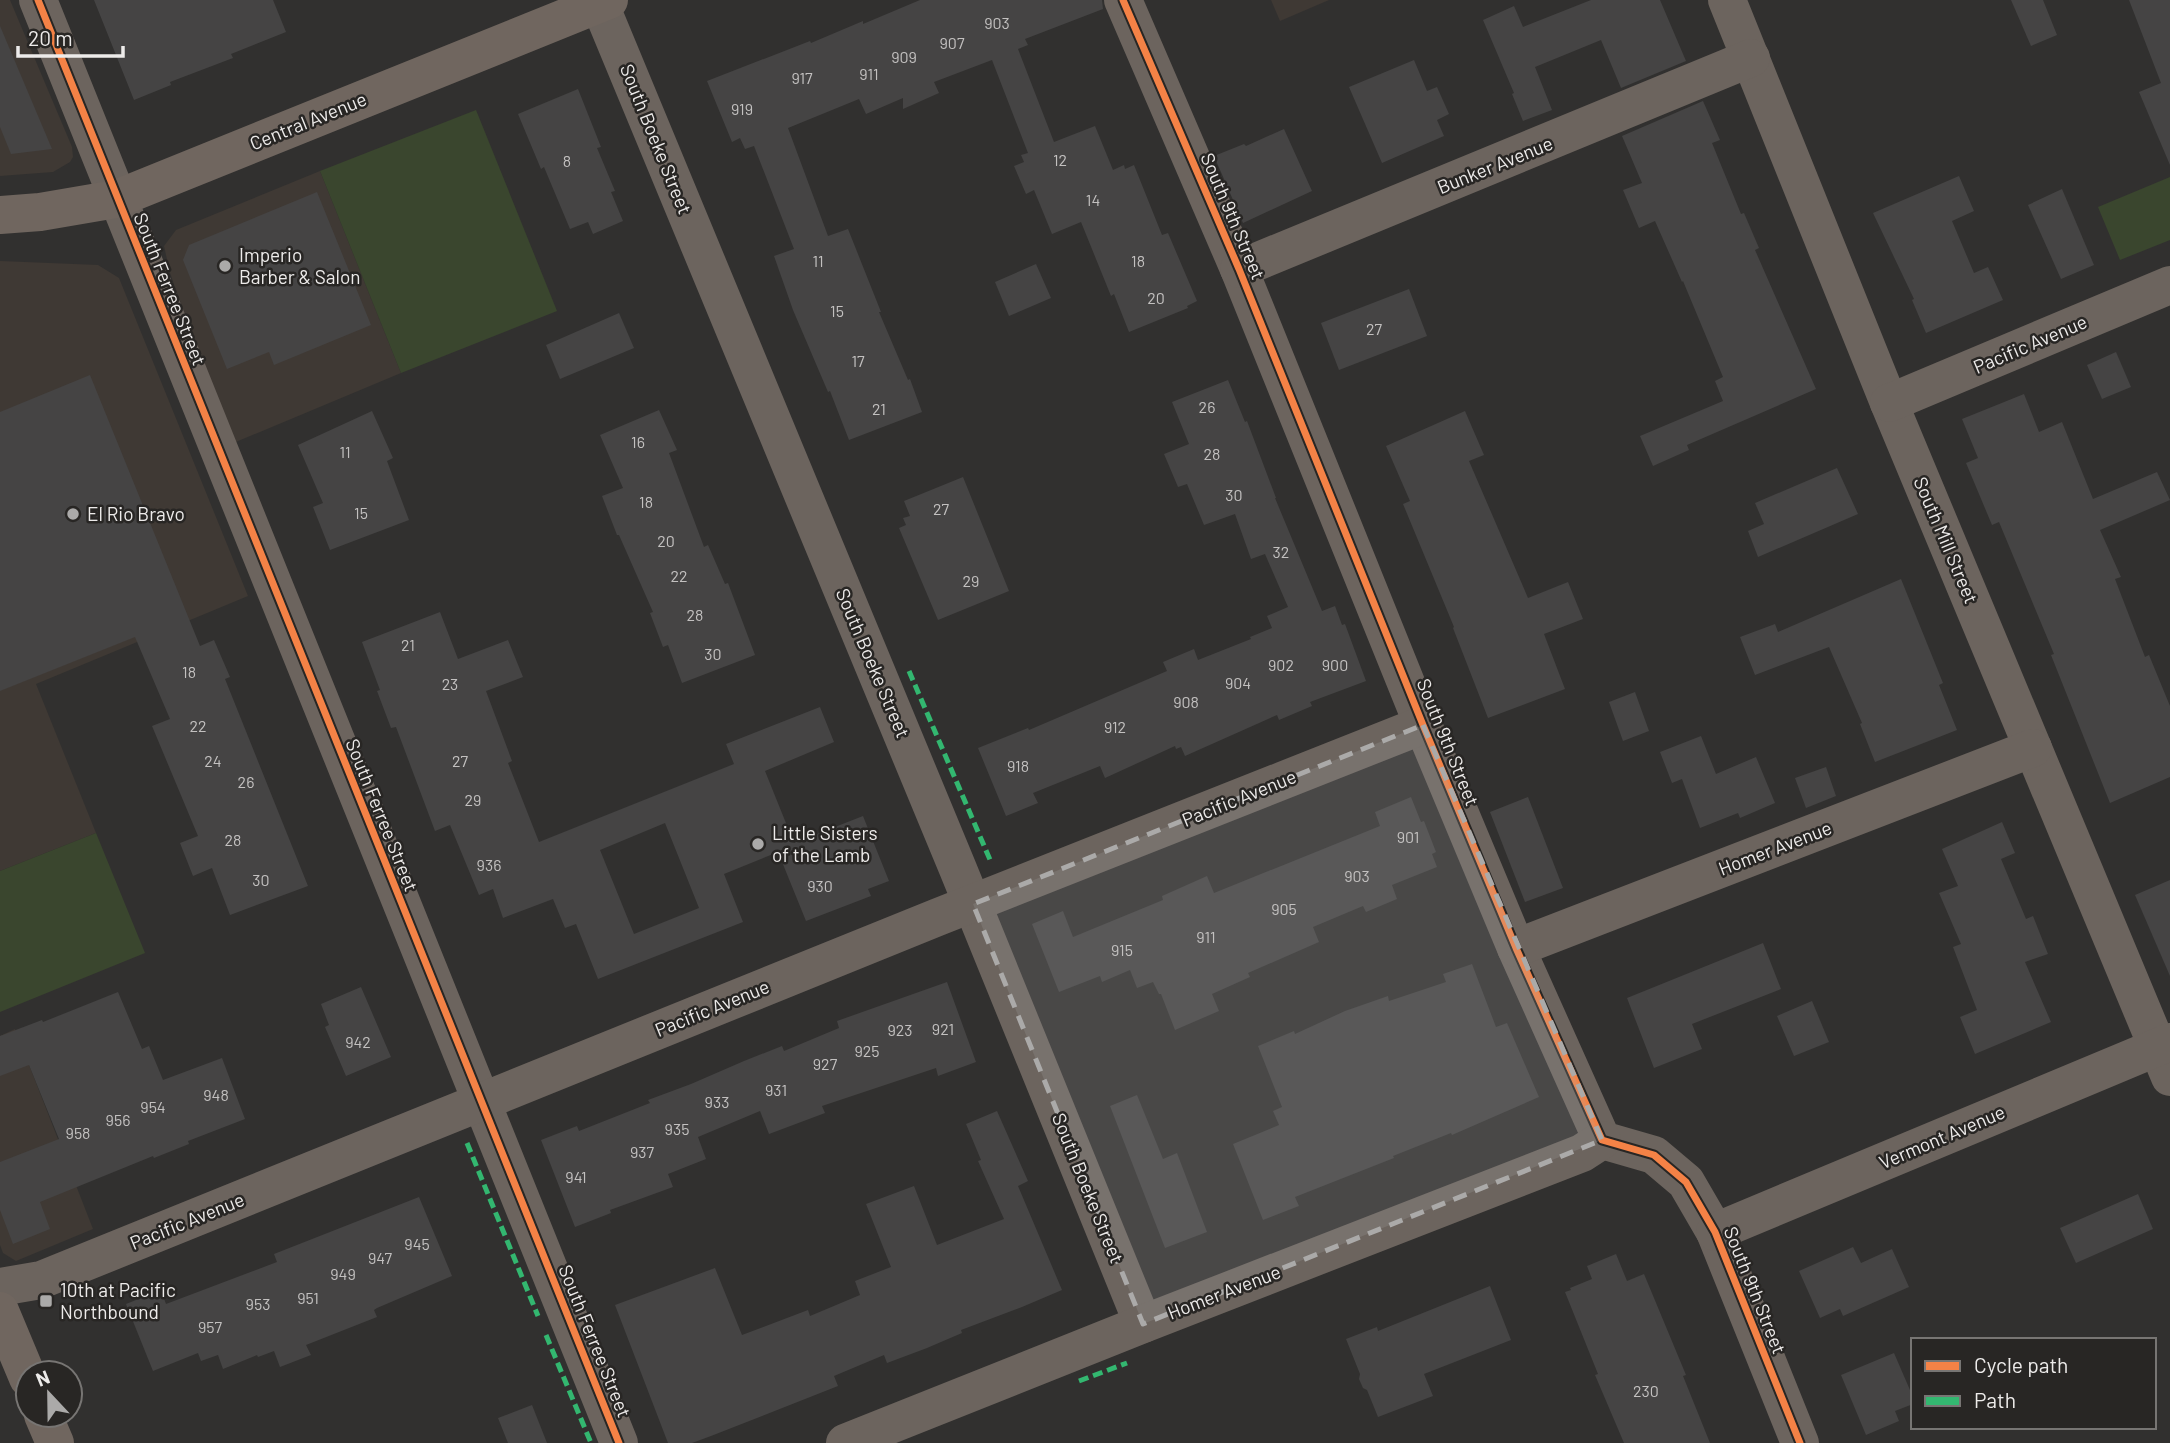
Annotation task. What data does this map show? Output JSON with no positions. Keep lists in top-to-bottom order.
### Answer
{
  "streets": {
    "main road": ["Central Avenue"],
    "street": [
      "South Boeke Street",
      "Bunker Avenue",
      "South 9th Street",
      "South Ferree Street",
      "Pacific Avenue",
      "South Mill Street",
      "Homer Avenue",
      "Vermont Avenue"
    ]
  },
  "crossings": [
    ["Central Avenue", "South Boeke Street"],
    ["Central Avenue", "South Ferree Street"],
    ["South Boeke Street", "Pacific Avenue"],
    ["South Boeke Street", "Homer Avenue"],
    ["Bunker Avenue", "South 9th Street"],
    ["Bunker Avenue", "South Mill Street"],
    ["South 9th Street", "Pacific Avenue"],
    ["South 9th Street", "Homer Avenue"],
    ["South 9th Street", "Vermont Avenue"],
    ["South Ferree Street", "Pacific Avenue"],
    ["Pacific Avenue", "South Mill Street"],
    ["South Mill Street", "Homer Avenue"],
    ["South Mill Street", "Vermont Avenue"]
  ],
  "places": {
    "other": ["Imperio Barber & Salon", "El Rio Bravo", "Little Sisters of the Lamb"],
    "transit": ["10th at Pacific Northbound"]
  },
  "house_numbers": [
    "903",
    "907",
    "909",
    "911",
    "917",
    "919",
    "12",
    "8",
    "14",
    "11",
    "18",
    "20",
    "15",
    "27",
    "17",
    "26",
    "21",
    "16",
    "11",
    "28",
    "30",
    "18",
    "27",
    "15",
    "20",
    "32",
    "22",
    "29",
    "28",
    "21",
    "30",
    "902",
    "900",
    "18",
    "904",
    "23",
    "908",
    "22",
    "912",
    "24",
    "27",
    "918",
    "26",
    "29",
    "901",
    "28",
    "936",
    "903",
    "30",
    "930",
    "905",
    "911",
    "915",
    "921",
    "923",
    "942",
    "925",
    "927",
    "931",
    "948",
    "933",
    "954",
    "956",
    "935",
    "958",
    "937",
    "941",
    "945",
    "947",
    "949",
    "951",
    "953",
    "957",
    "230"
  ],
  "legend": ["Cycle path", "Path"],
  "scale_bar": "20 m",
  "north": "top"
}
